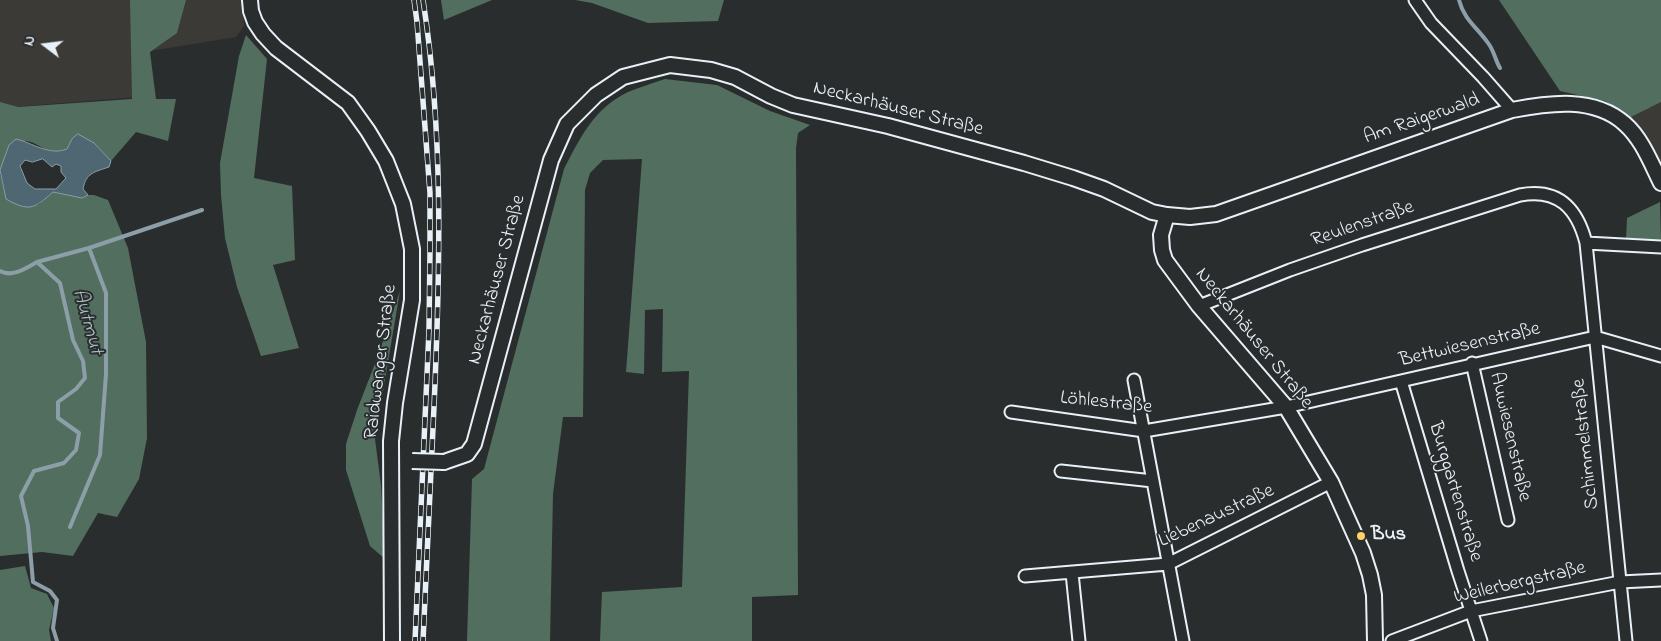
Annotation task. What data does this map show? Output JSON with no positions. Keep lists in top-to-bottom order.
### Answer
{
  "streets": {
    "street": [
      "Neckarhäuser Straße",
      "Am Raigerwald",
      "Reulenstraße",
      "Bettwiesenstraße",
      "Raidwanger Straße",
      "Löhlestraße",
      "Auwiesenstraße",
      "Schimmelstraße",
      "Burggartenstraße",
      "Liebenaustraße",
      "Weilerbergstraße"
    ]
  },
  "crossings": [
    ["Neckarhäuser Straße", "Am Raigerwald"],
    ["Neckarhäuser Straße", "Reulenstraße"],
    ["Neckarhäuser Straße", "Bettwiesenstraße"],
    ["Neckarhäuser Straße", "Raidwanger Straße"],
    ["Neckarhäuser Straße", "Löhlestraße"],
    ["Neckarhäuser Straße", "Liebenaustraße"],
    ["Reulenstraße", "Schimmelstraße"],
    ["Bettwiesenstraße", "Löhlestraße"],
    ["Bettwiesenstraße", "Auwiesenstraße"],
    ["Bettwiesenstraße", "Schimmelstraße"],
    ["Bettwiesenstraße", "Burggartenstraße"],
    ["Schimmelstraße", "Weilerbergstraße"],
    ["Burggartenstraße", "Weilerbergstraße"]
  ],
  "water": ["Autmut"],
  "places": ["Bus"],
  "north": "left"
}
